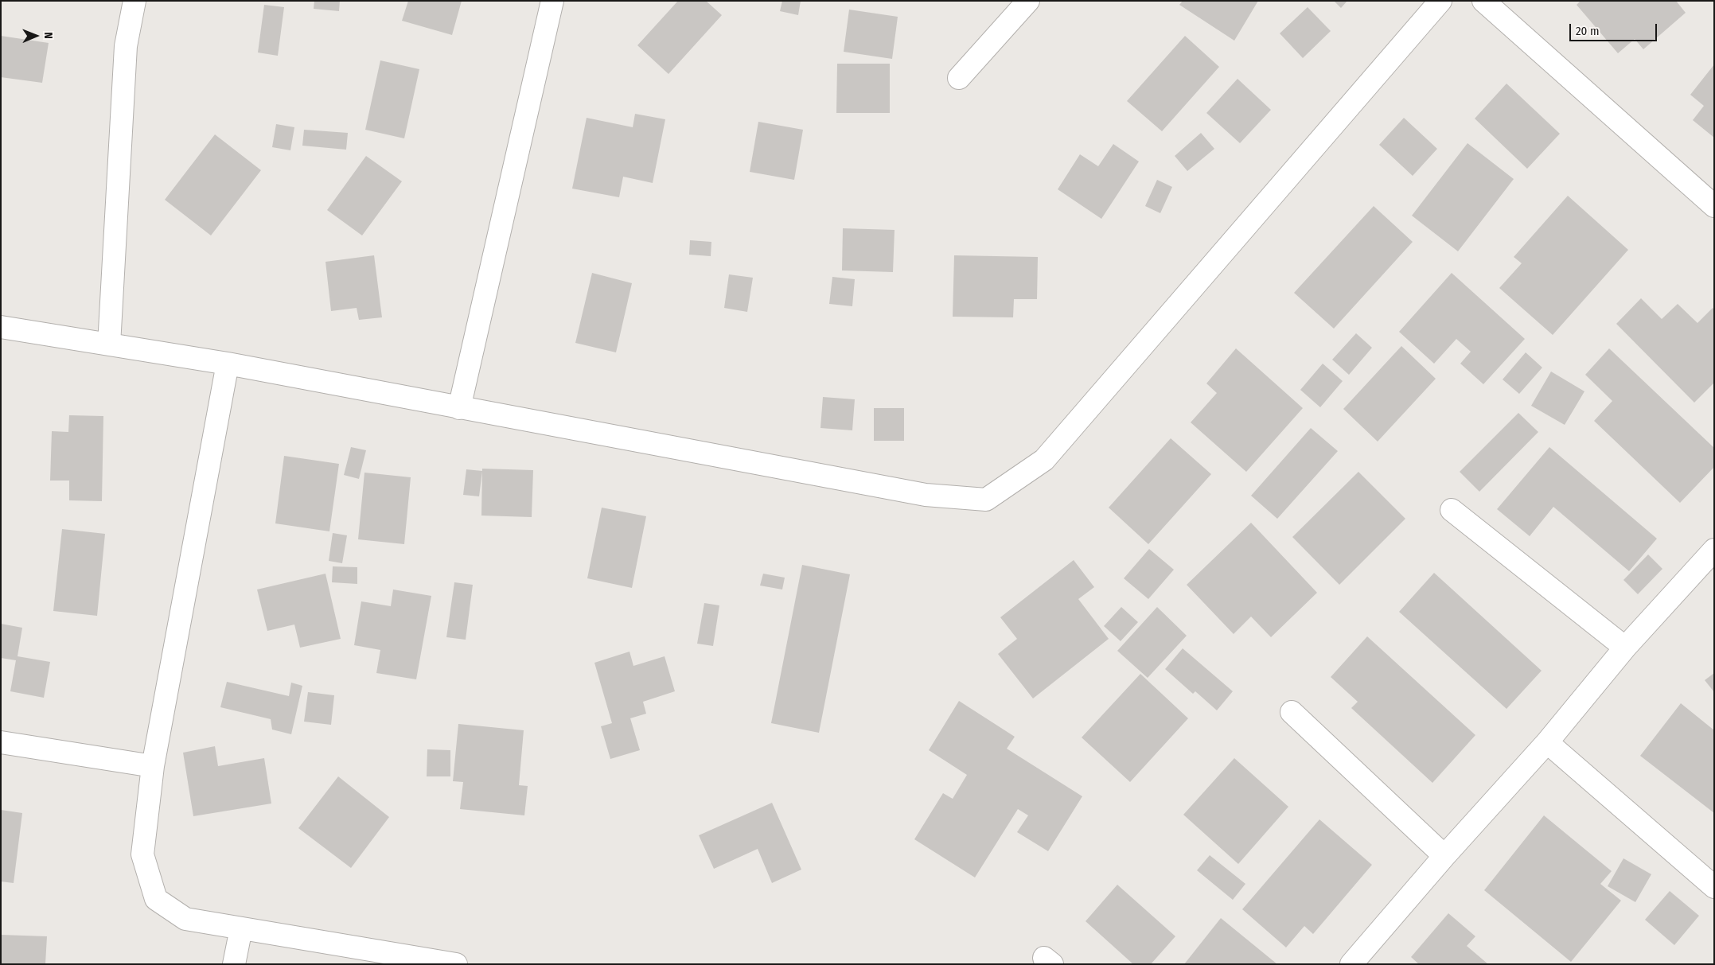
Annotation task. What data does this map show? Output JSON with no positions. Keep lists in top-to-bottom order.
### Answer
{
  "scale_bar": "20 m",
  "north": "right"
}
